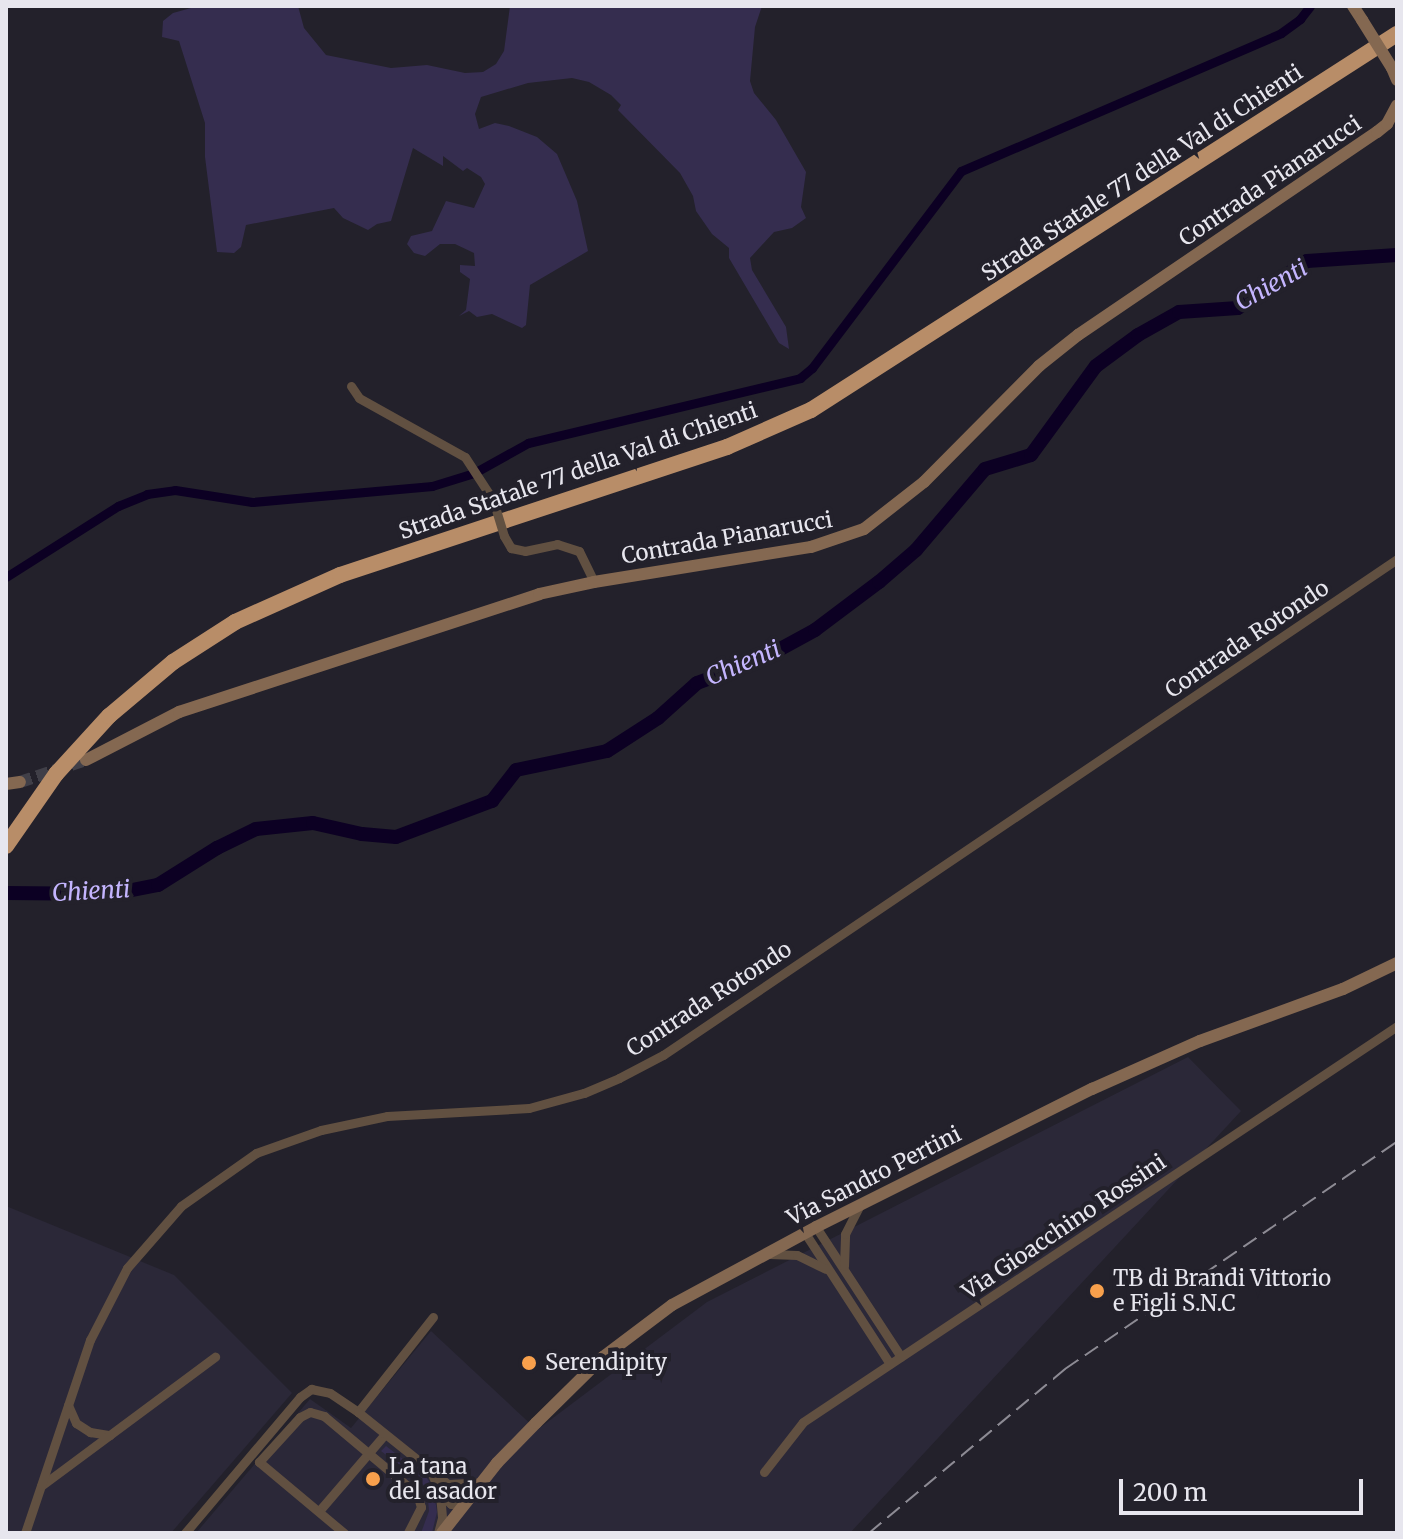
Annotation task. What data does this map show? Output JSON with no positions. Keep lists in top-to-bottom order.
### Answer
{
  "streets": {
    "highway": ["Strada Statale 77 della Val di Chienti"],
    "street": [
      "Contrada Pianarucci",
      "Contrada Rotondo",
      "Via Sandro Pertini",
      "Via Gioacchino Rossini"
    ]
  },
  "water": ["Chienti"],
  "places": ["TB di Brandi Vittorio e Figli S.N.C", "Serendipity", "La tana del asador"],
  "scale_bar": "200 m"
}
